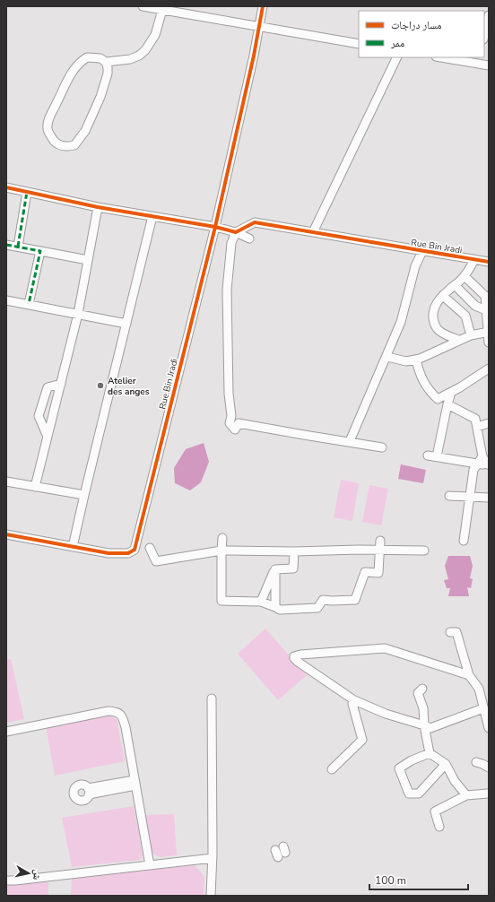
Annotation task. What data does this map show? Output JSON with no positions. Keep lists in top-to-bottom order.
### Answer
{
  "streets": {
    "street": ["Rue Bin Jradi"]
  },
  "places": ["Atelier des anges"],
  "legend": ["مسار دراجات", "ممر"],
  "scale_bar": "100 m",
  "north": "right"
}
